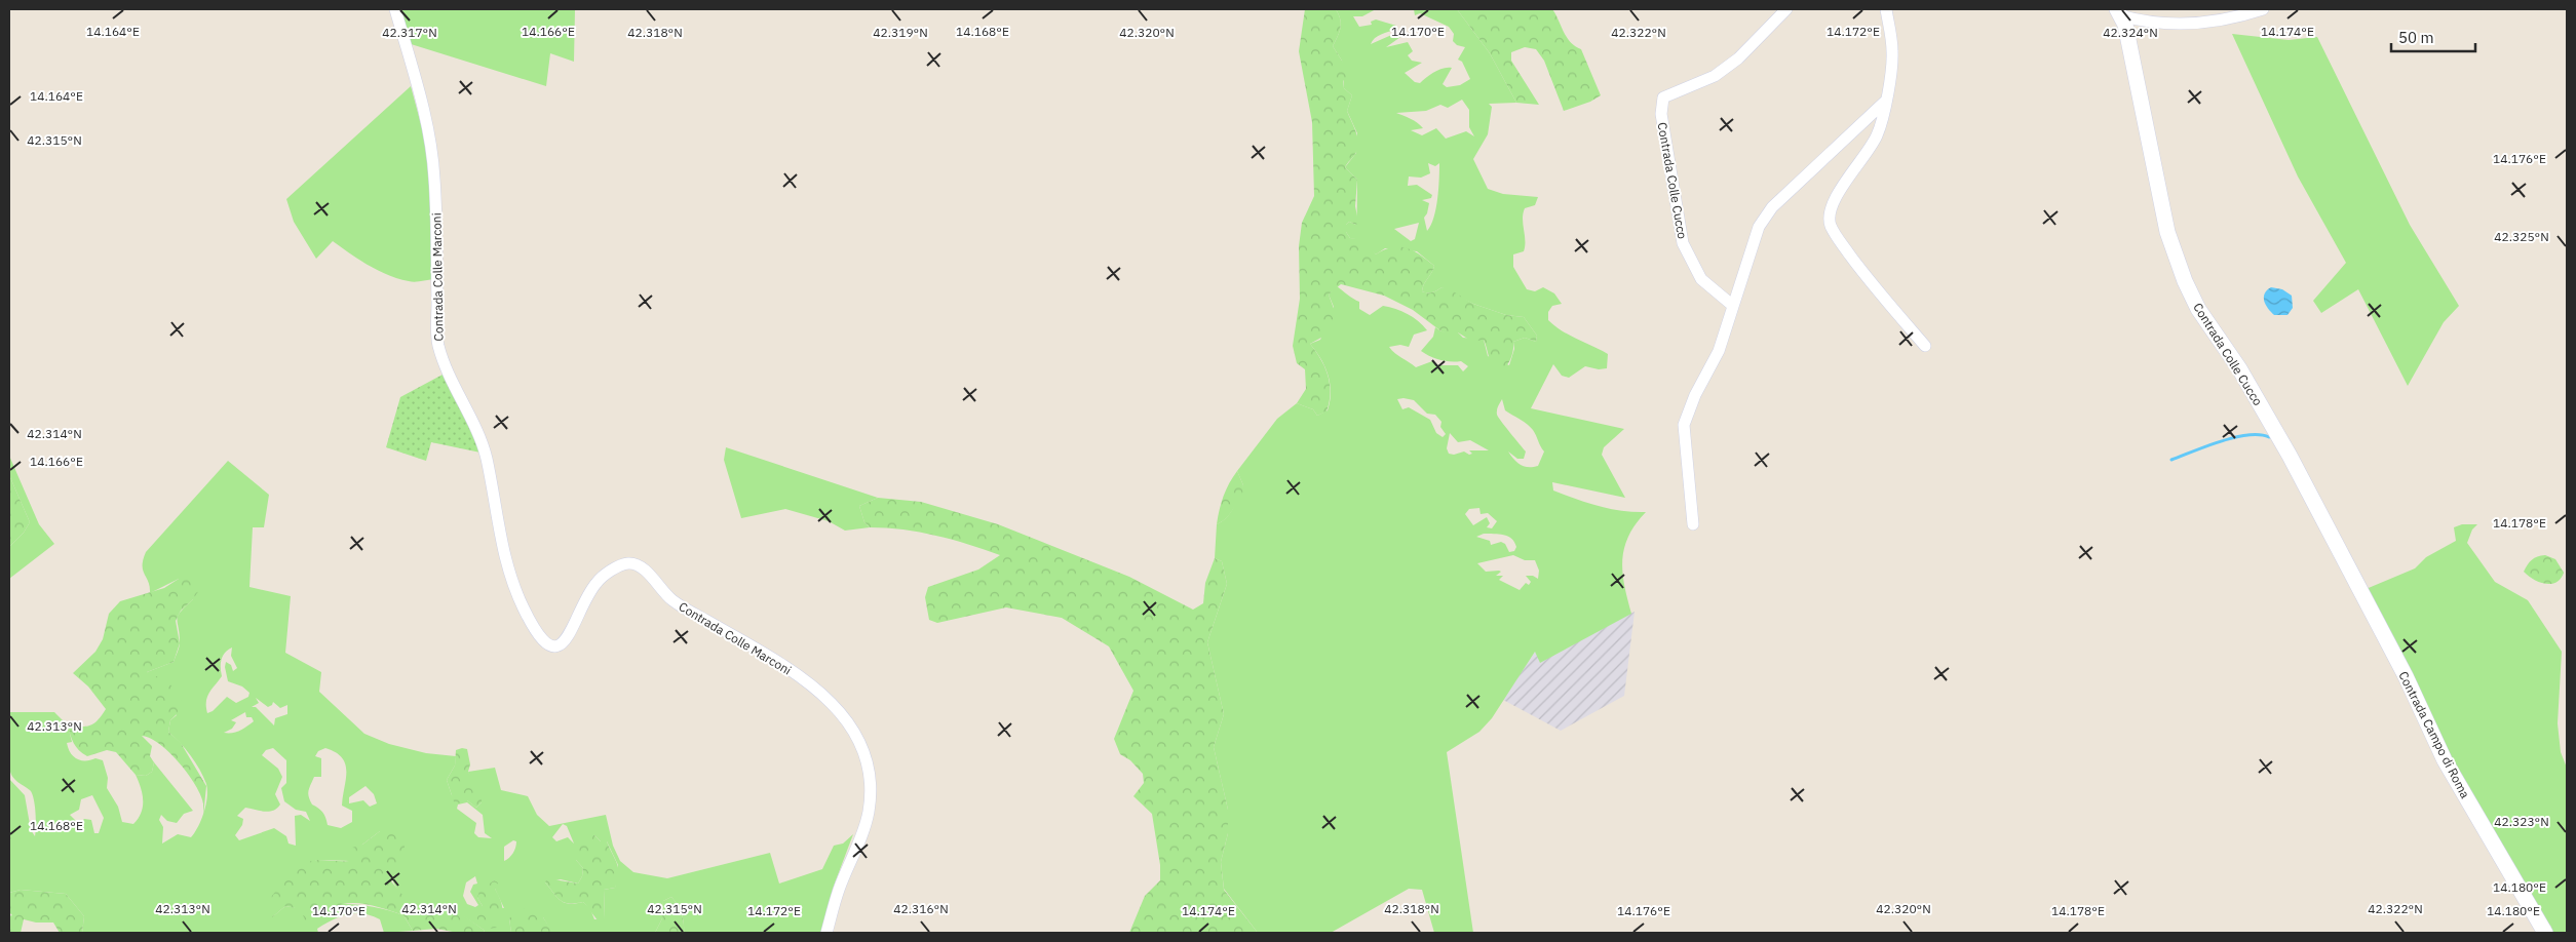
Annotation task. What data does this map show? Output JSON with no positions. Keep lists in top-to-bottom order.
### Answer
{
  "streets": {
    "street": ["Contrada Colle Cucco", "Contrada Colle Marconi", "Contrada Campo di Roma"]
  },
  "crossings": [
    ["Contrada Colle Cucco", "Contrada Campo di Roma"]
  ],
  "scale_bar": "50 m",
  "coordinates": [
    "14.166°E",
    "14.168°E",
    "14.172°E",
    "14.174°E",
    "14.164°E",
    "14.170°E",
    "42.317°N",
    "42.318°N",
    "42.319°N",
    "42.320°N",
    "42.322°N",
    "42.324°N",
    "42.315°N",
    "14.176°E",
    "42.325°N",
    "42.314°N",
    "14.178°E",
    "42.313°N",
    "42.323°N",
    "14.180°E",
    "42.316°N"
  ]
}
